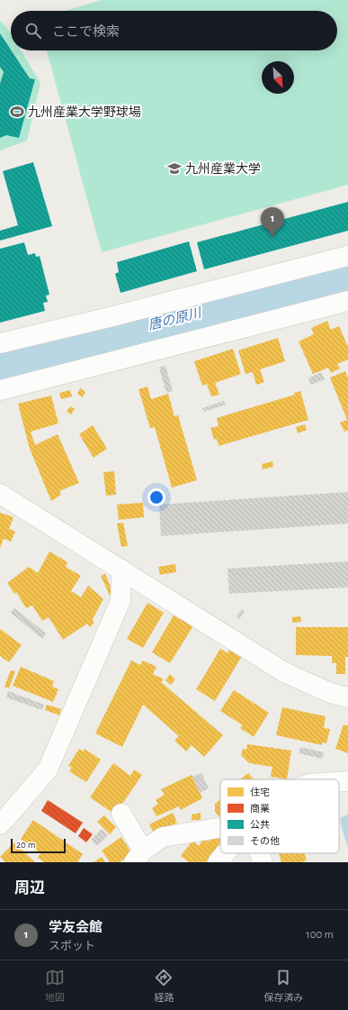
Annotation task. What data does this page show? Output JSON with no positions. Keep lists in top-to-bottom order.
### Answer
{
  "water": ["唐の原川"],
  "places": {
    "sports": ["九州産業大学野球場"],
    "school or university": ["九州産業大学"]
  },
  "legend": [
    "住宅",
    "商業",
    "公共",
    "その他"
  ],
  "scale_bar": "20 m",
  "north": "bottom right",
  "page": {
    "search": "ここで検索",
    "pins": "1",
    "scale": "20 m",
    "heading": "周辺",
    "list": [
      {
        "mark": "1",
        "name": "学友会館",
        "note": "スポット",
        "value": "100 m"
      }
    ],
    "nav": ["地図", "経路", "保存済み"]
  }
}
